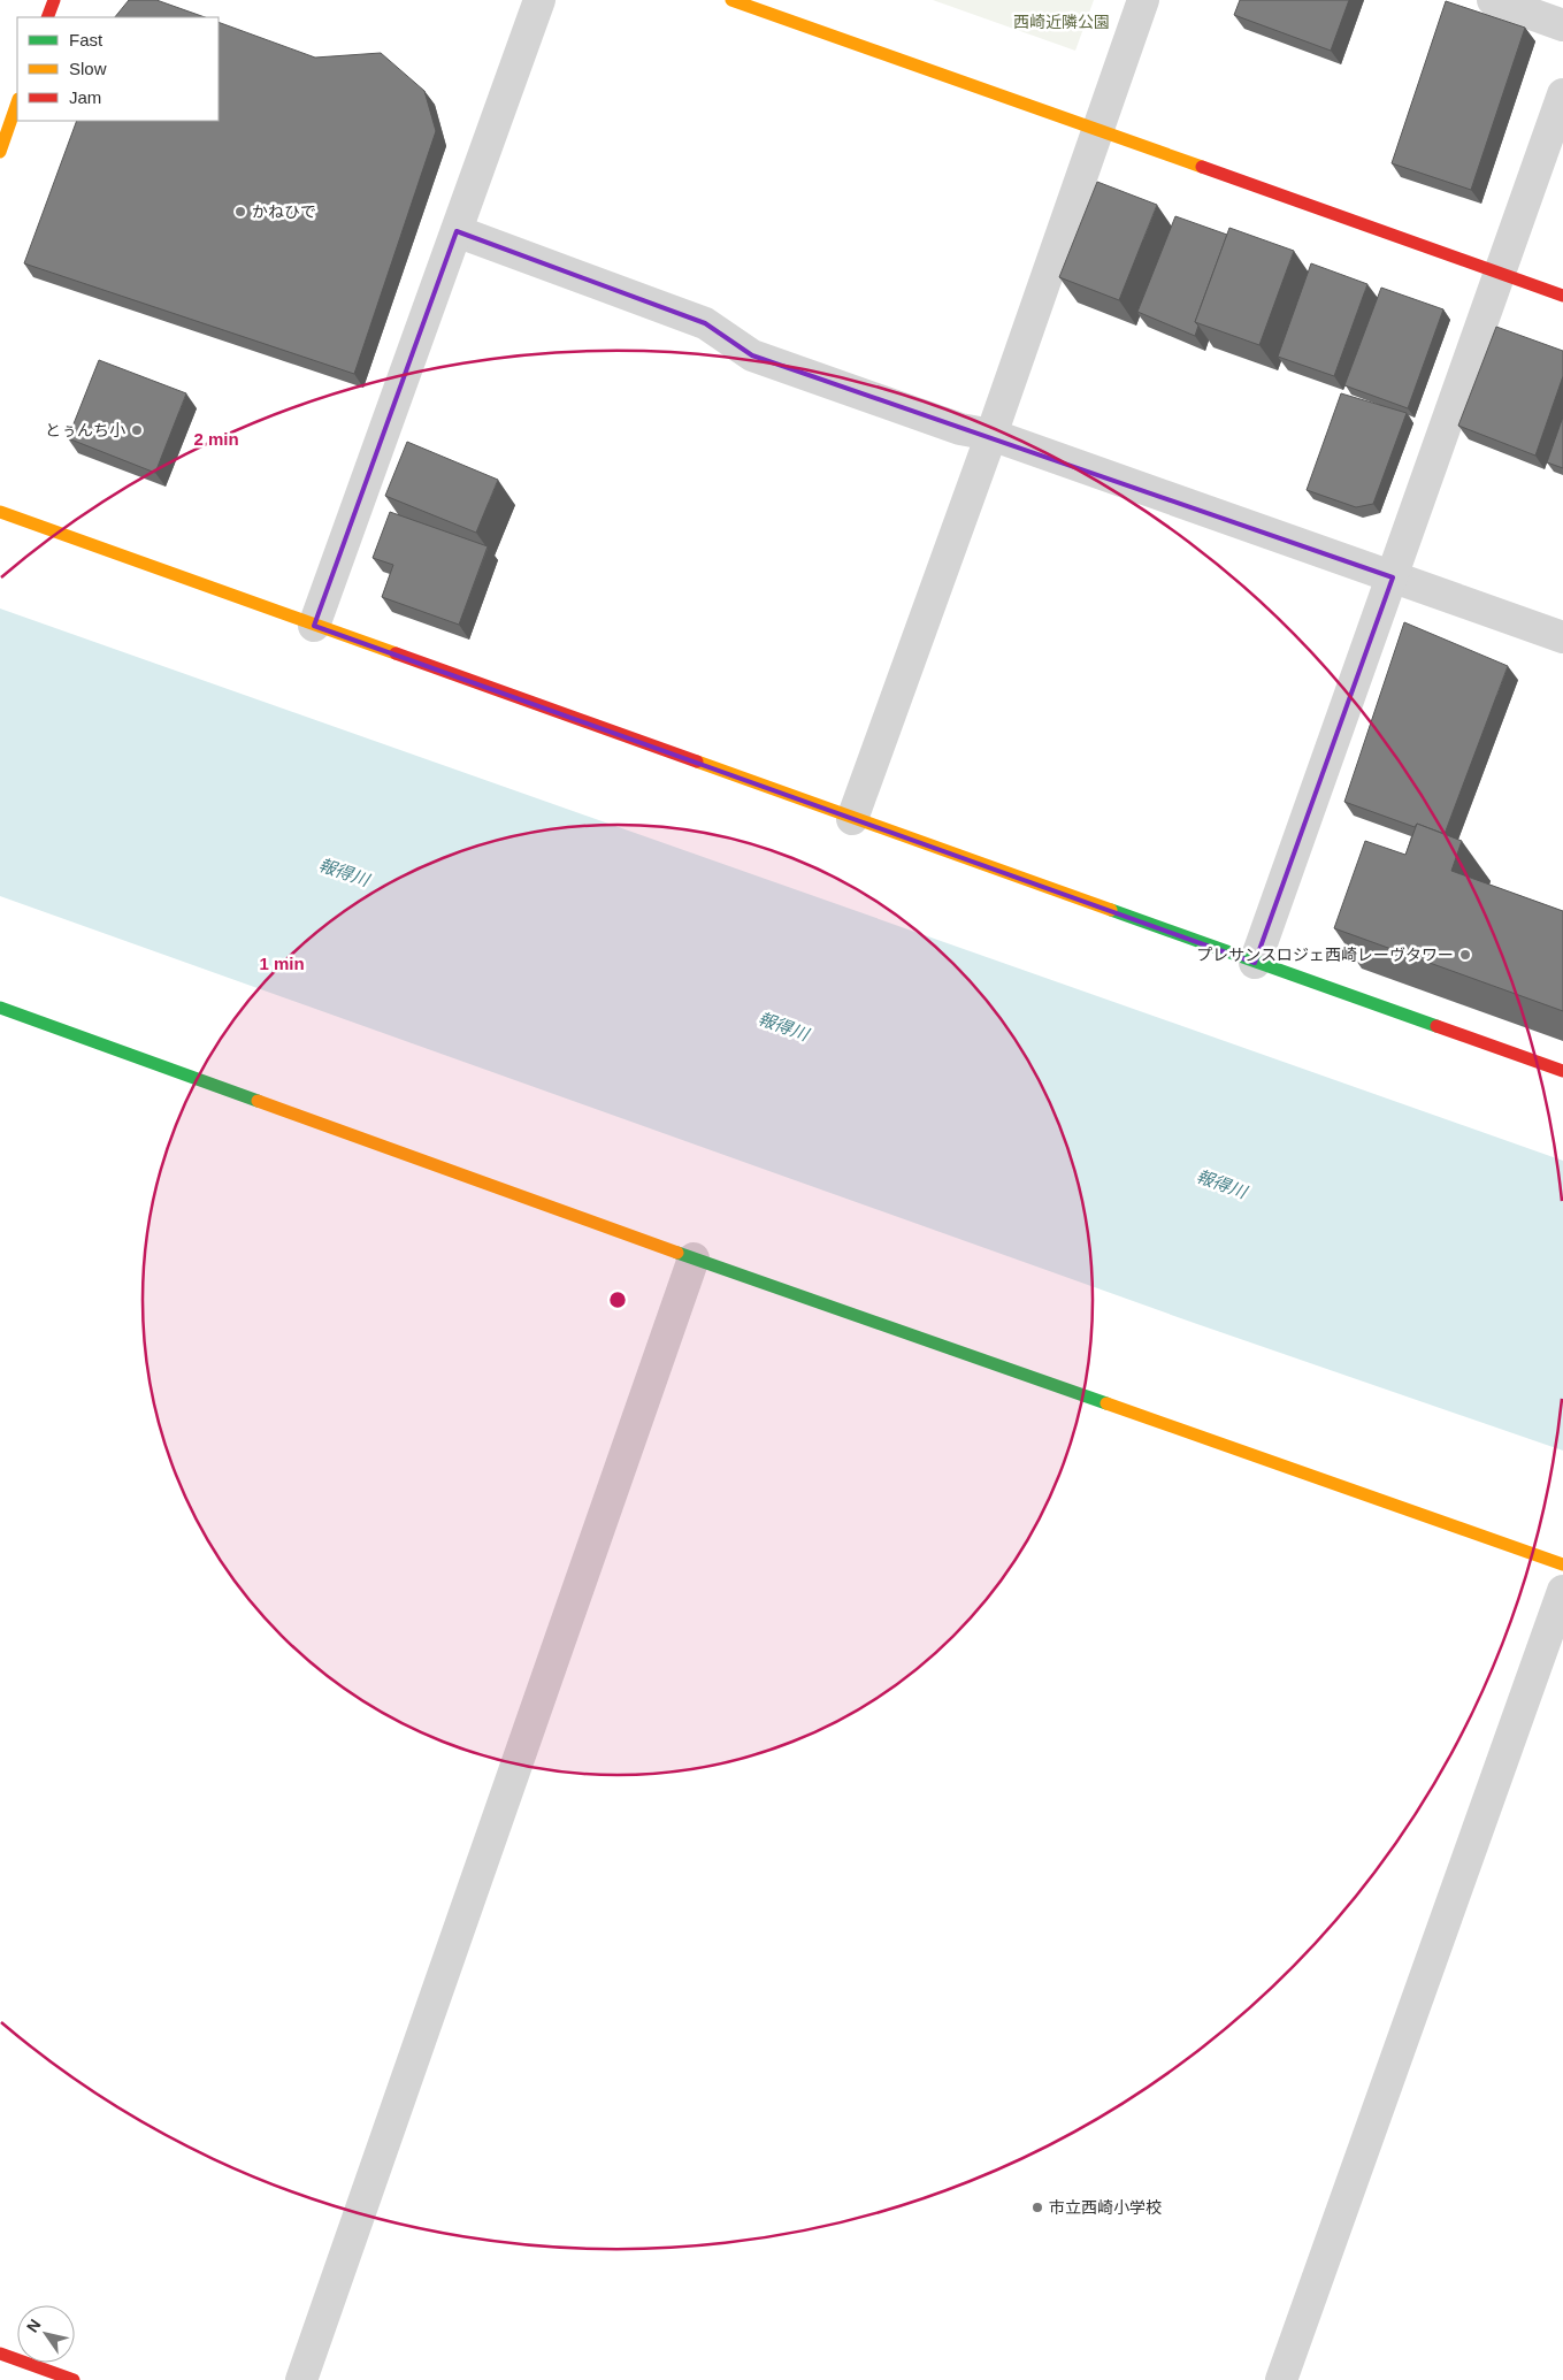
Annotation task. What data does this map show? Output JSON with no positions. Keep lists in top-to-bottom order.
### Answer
{
  "water": ["報得川"],
  "parks": ["西崎近隣公園"],
  "places": [
    "かねひで",
    "とぅんち小",
    "プレサンスロジェ西崎レーヴタワー",
    "市立西崎小学校"
  ],
  "legend": ["Fast", "Slow", "Jam"],
  "north": "top left",
  "rings": ["2 min", "1 min"]
}
